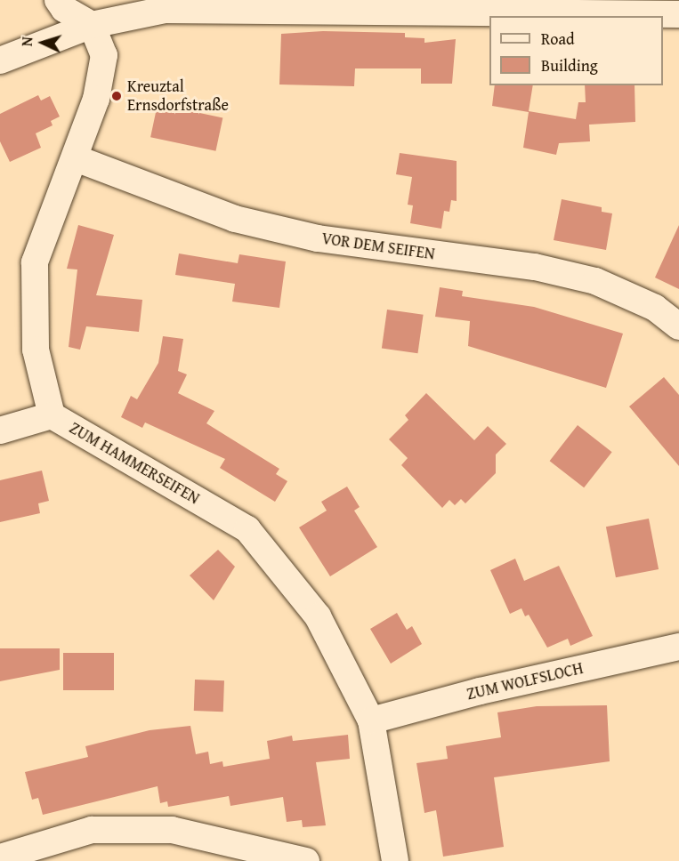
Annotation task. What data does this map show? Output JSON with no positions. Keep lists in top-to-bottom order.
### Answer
{
  "streets": {
    "street": ["VOR DEM SEIFEN", "ZUM HAMMERSEIFEN", "ZUM WOLFSLOCH"]
  },
  "crossings": [
    ["VOR DEM SEIFEN", "ZUM HAMMERSEIFEN"],
    ["ZUM HAMMERSEIFEN", "ZUM WOLFSLOCH"]
  ],
  "places": ["Kreuztal Ernsdorfstraße"],
  "legend": ["Road", "Building"],
  "north": "left"
}
